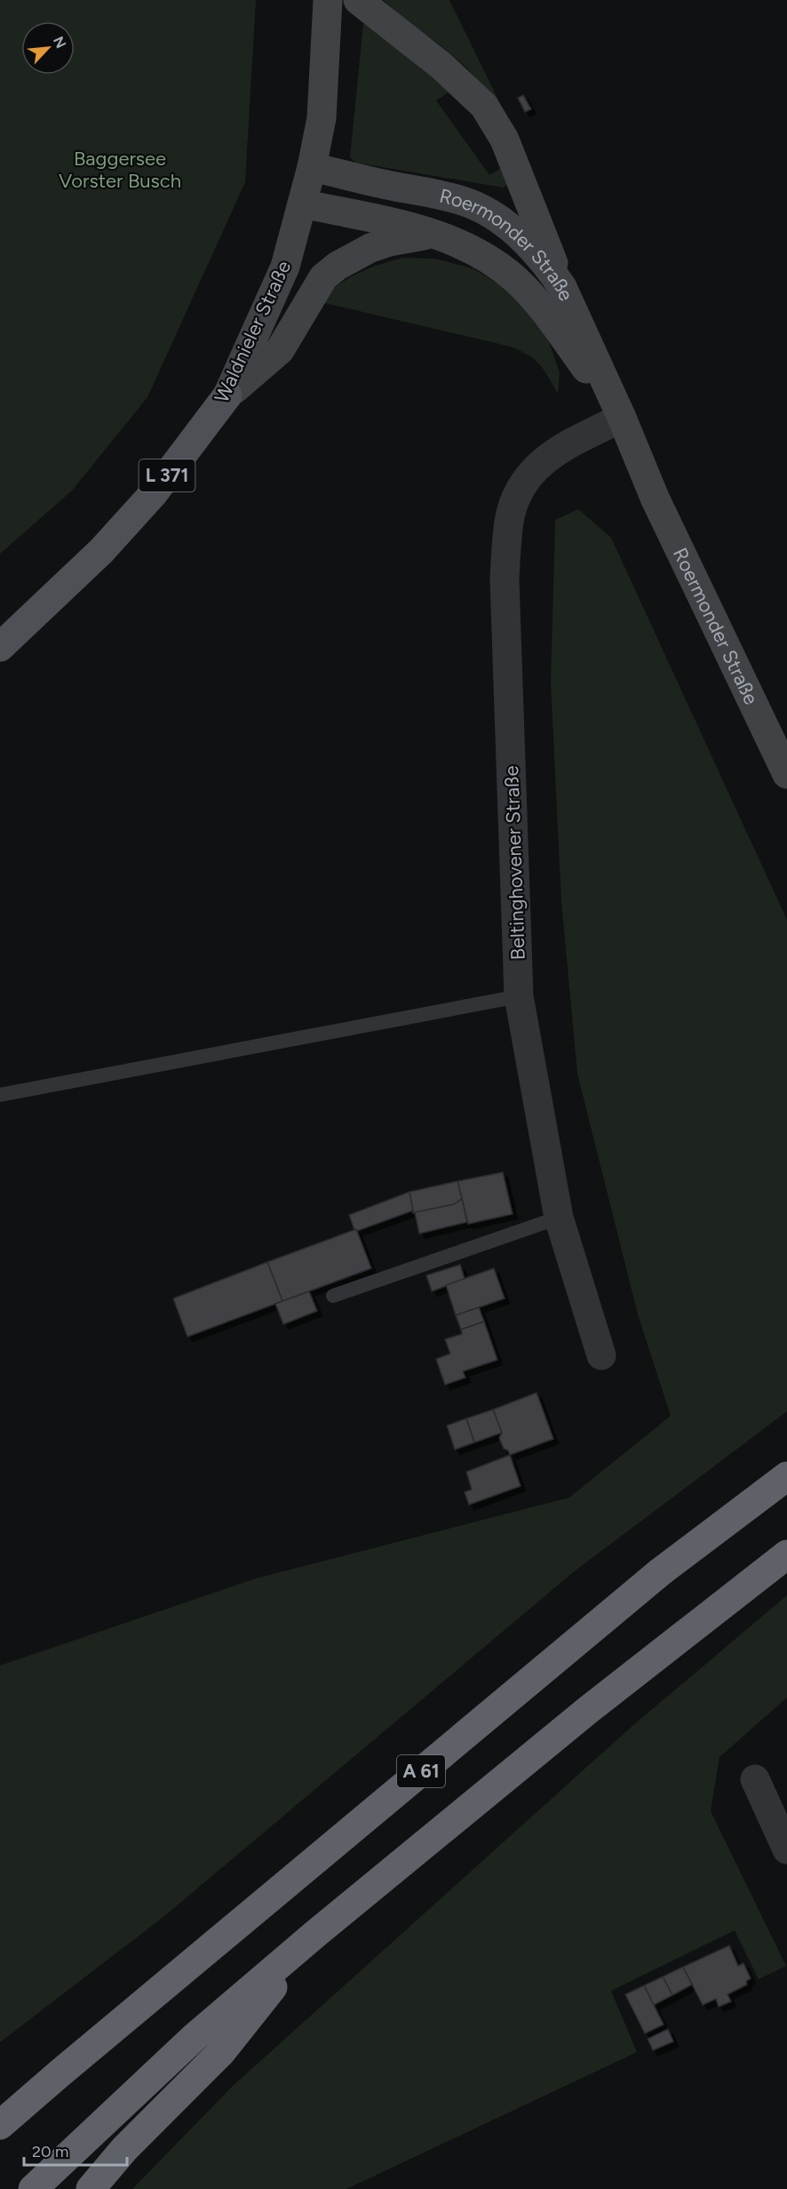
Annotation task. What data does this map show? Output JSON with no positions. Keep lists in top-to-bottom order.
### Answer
{
  "streets": {
    "highway": ["A 61"],
    "main road": ["Roermonder Straße", "Waldnieler Straße", "L 371"],
    "street": ["Beltinghovener Straße"]
  },
  "crossings": [
    ["Roermonder Straße", "Waldnieler Straße"],
    ["Roermonder Straße", "Beltinghovener Straße"]
  ],
  "parks": ["Baggersee Vorster Busch"],
  "scale_bar": "20 m",
  "north": "top right"
}
